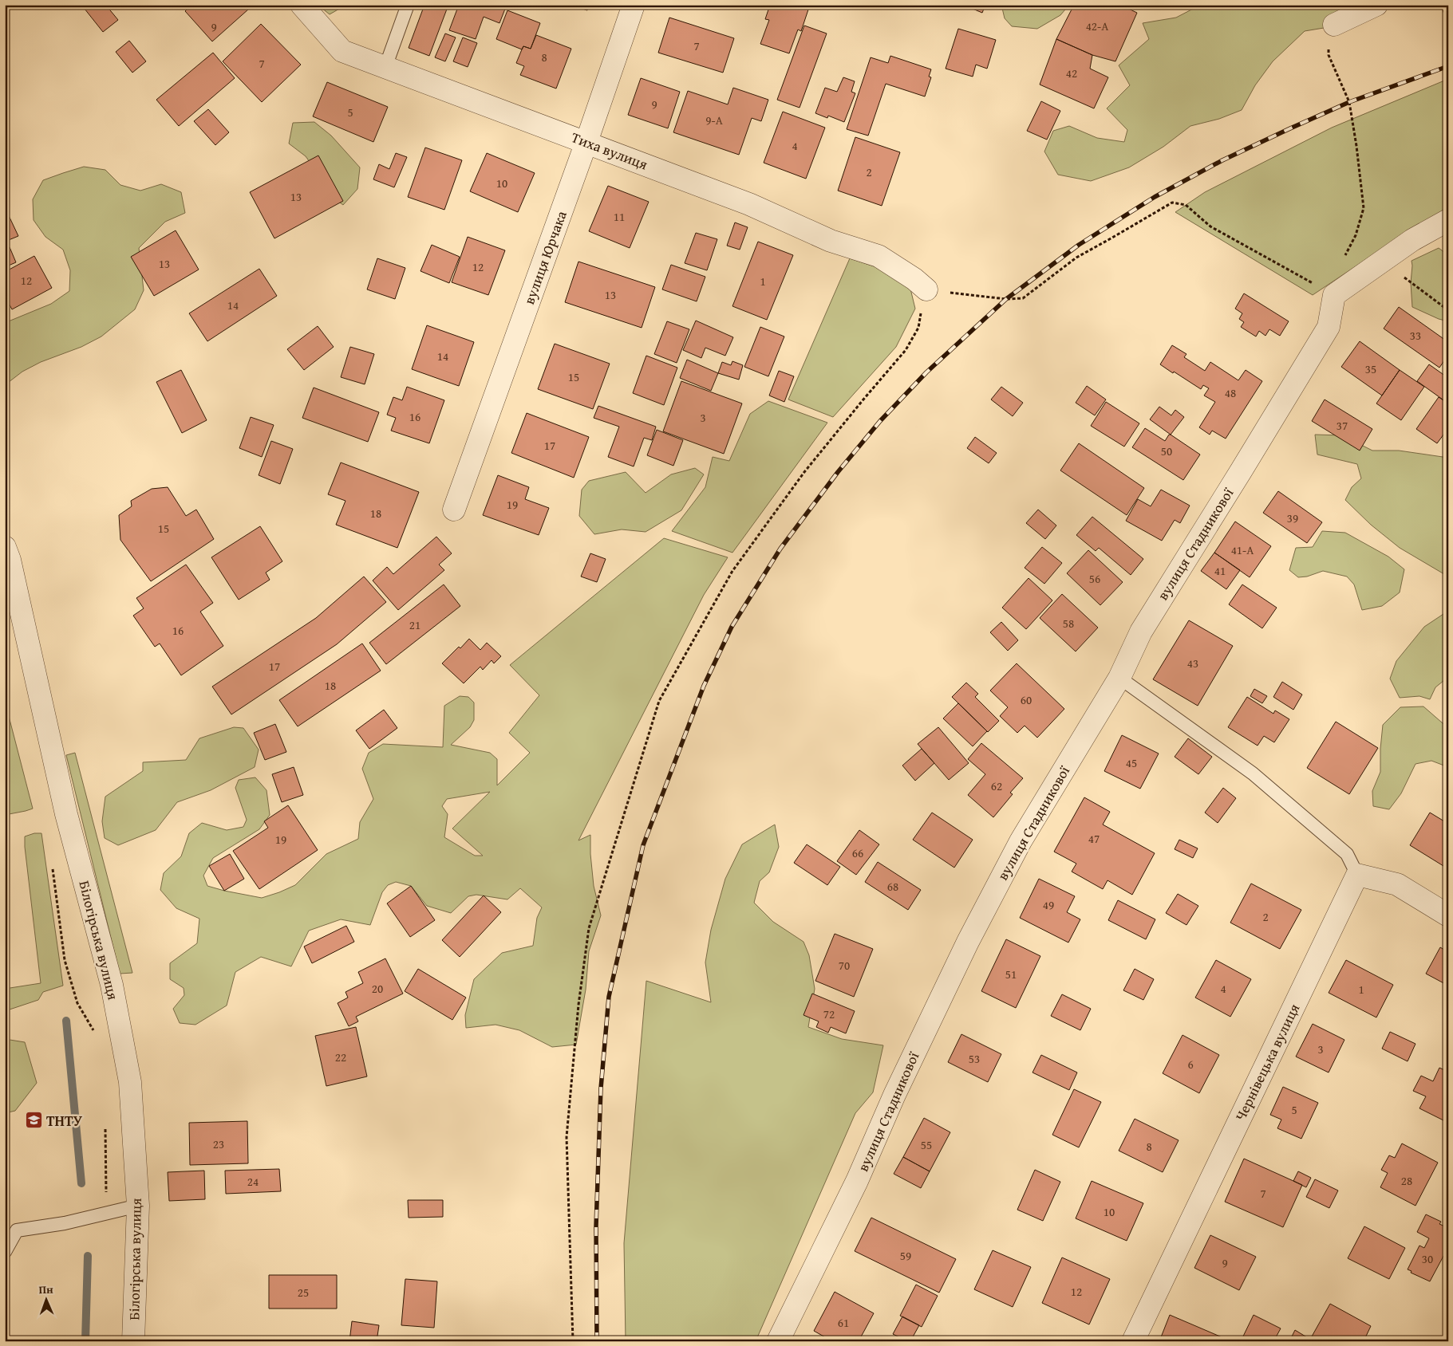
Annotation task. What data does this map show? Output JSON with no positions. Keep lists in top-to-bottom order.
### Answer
{
  "streets": {
    "street": [
      "Тиха вулиця",
      "вулиця Юрчака",
      "вулиця Стадникової",
      "Білогірська вулиця",
      "Чернівецька вулиця"
    ]
  },
  "crossings": [
    ["Тиха вулиця", "вулиця Юрчака"]
  ],
  "places": {
    "school or university": ["ТНТУ"]
  },
  "house_numbers": [
    "42-А",
    "9",
    "7",
    "8",
    "7",
    "42",
    "9",
    "5",
    "9-А",
    "4",
    "2",
    "10",
    "13",
    "11",
    "13",
    "12",
    "12",
    "1",
    "13",
    "14",
    "33",
    "14",
    "35",
    "15",
    "48",
    "16",
    "3",
    "37",
    "17",
    "50",
    "19",
    "18",
    "39",
    "15",
    "41-А",
    "41",
    "56",
    "58",
    "21",
    "16",
    "43",
    "17",
    "18",
    "60",
    "45",
    "62",
    "47",
    "19",
    "66",
    "68",
    "49",
    "2",
    "70",
    "51",
    "20",
    "4",
    "1",
    "72",
    "3",
    "22",
    "53",
    "6",
    "5",
    "23",
    "55",
    "8",
    "28",
    "24",
    "7",
    "10",
    "59",
    "30",
    "9",
    "12",
    "25",
    "61"
  ],
  "north": "top"
}
